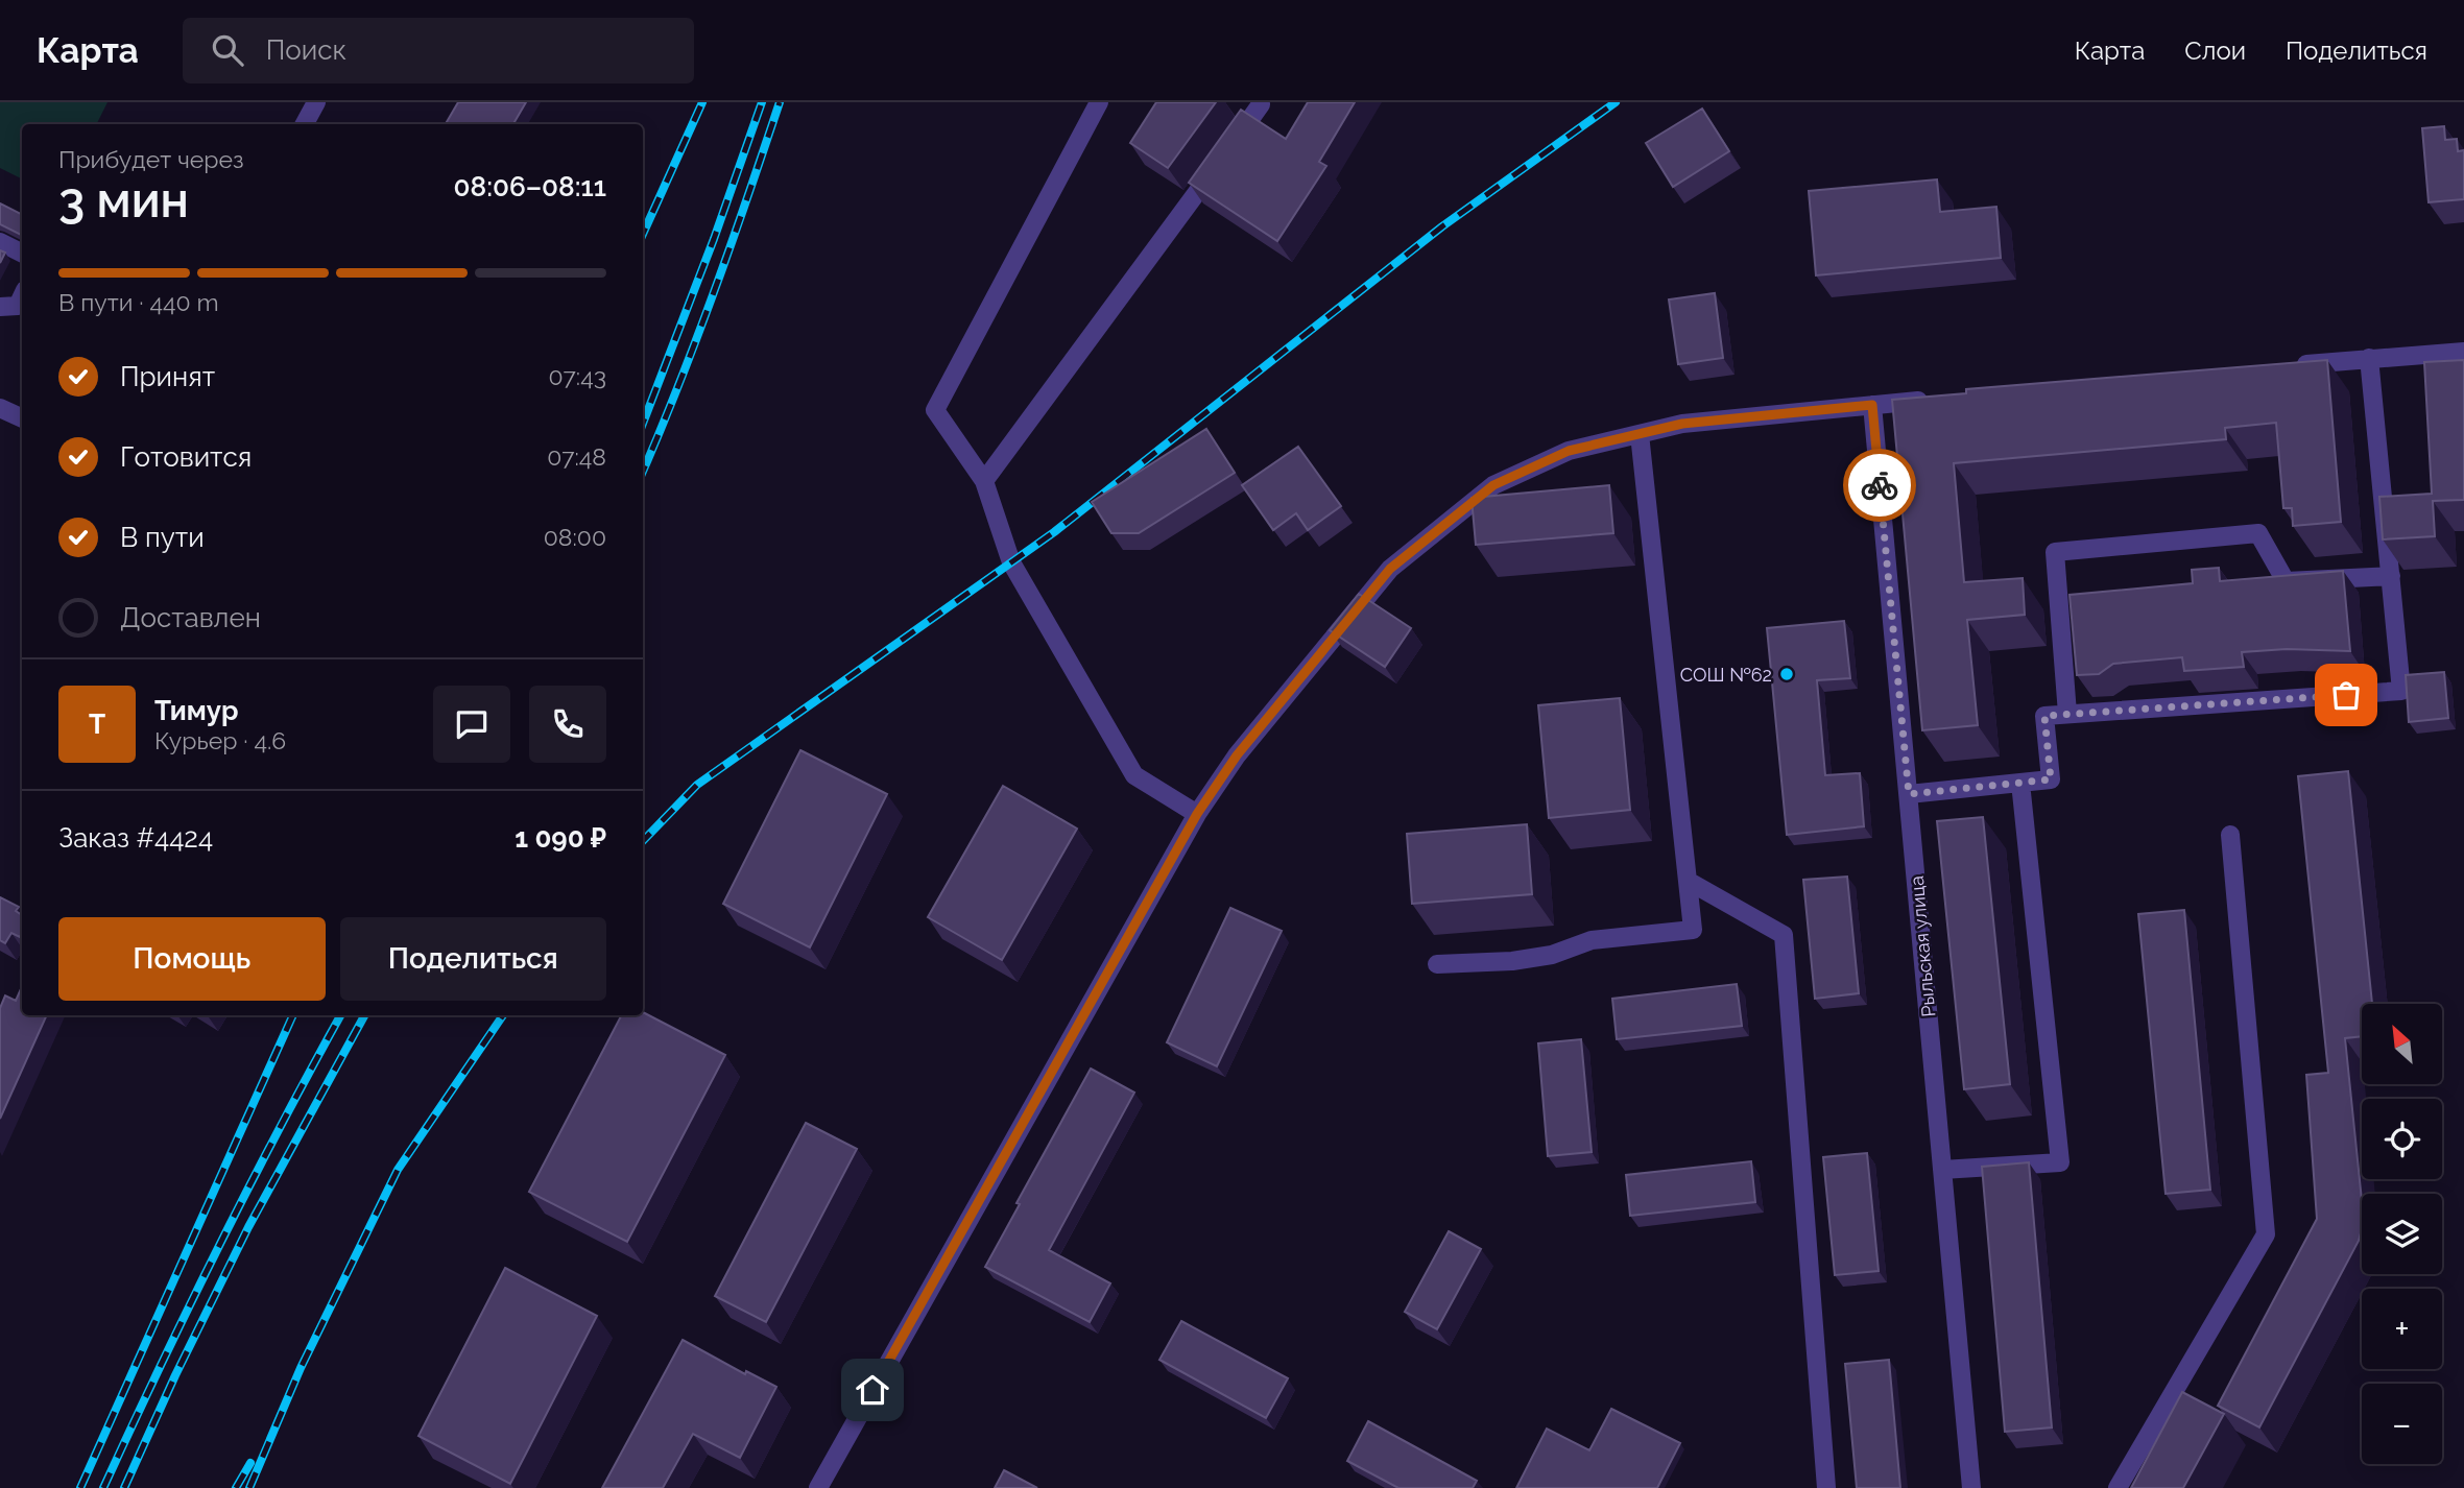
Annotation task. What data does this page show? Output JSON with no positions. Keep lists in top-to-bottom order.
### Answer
{
  "streets": {
    "street": ["Рыльская улица"]
  },
  "places": ["СОШ №62"],
  "north": "top left",
  "page": {
    "header": "Карта",
    "search": "Поиск",
    "nav": ["Карта", "Слои", "Поделиться"],
    "heading": ["3 мин", "Прибудет через", "08:06–08:11"],
    "panel": [
      "Тимур",
      "Курьер · 4.6",
      "Заказ #4424",
      "1 090 ₽"
    ],
    "bar": "В пути · 440 m",
    "list": [
      ["Принят", "07:43"],
      ["Готовится", "07:48"],
      ["В пути", "08:00"],
      "Доставлен"
    ],
    "round": "Т",
    "buttons": ["Помощь", "Поделиться"],
    "map_buttons": ["+", "−"]
  }
}
